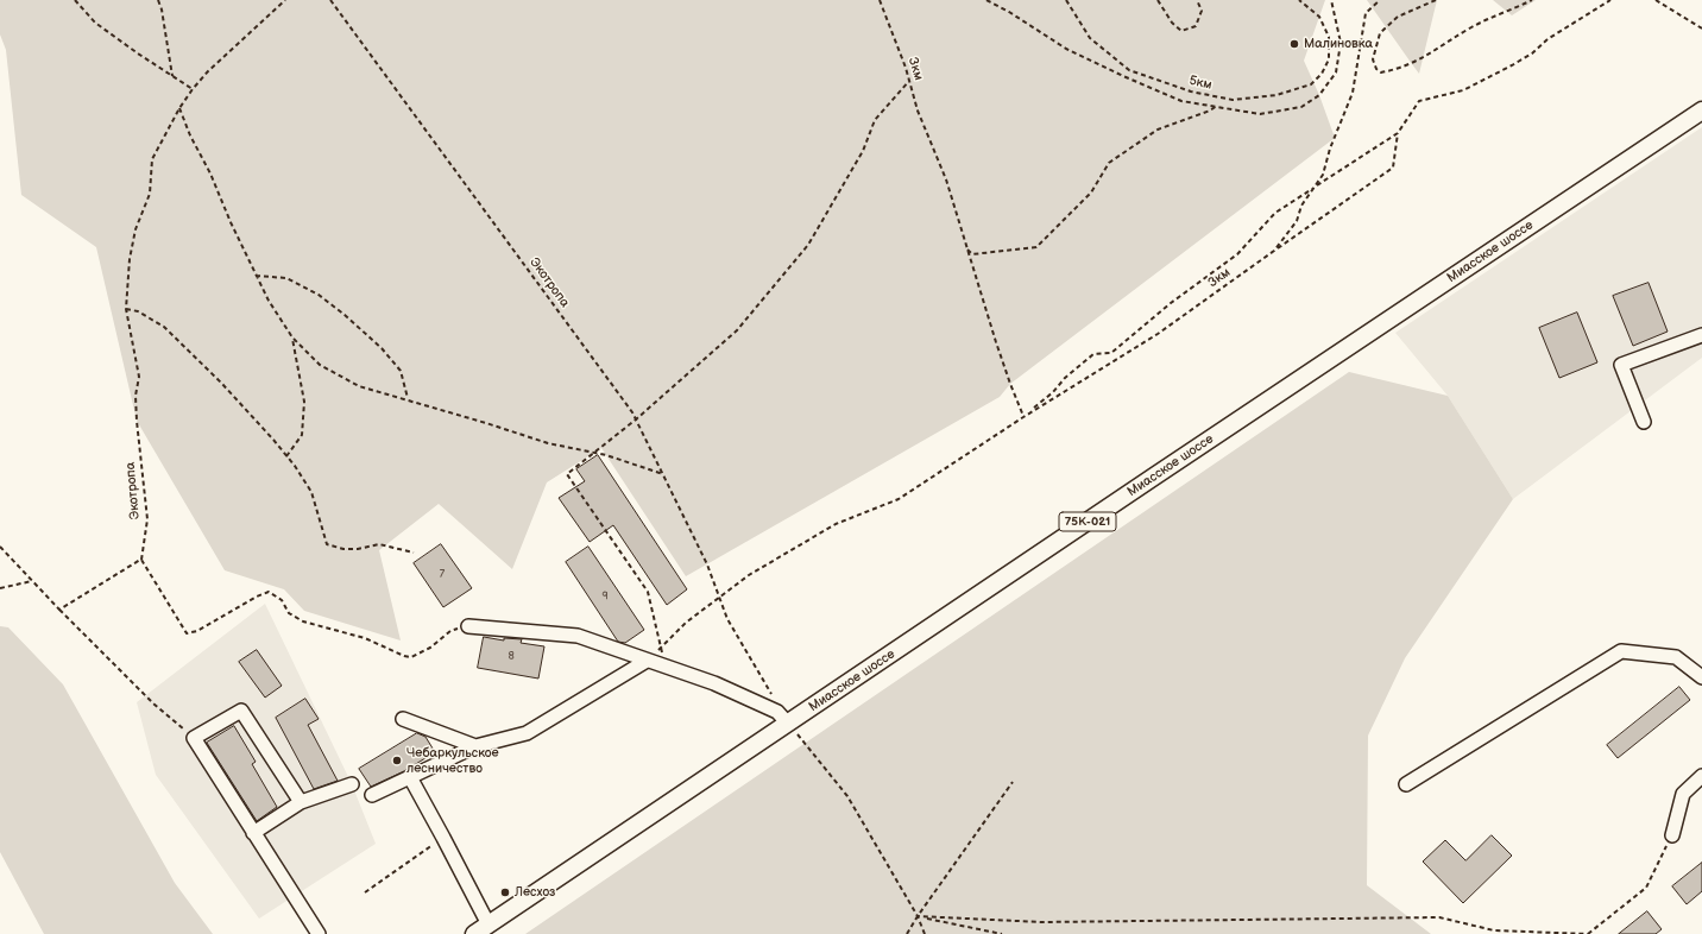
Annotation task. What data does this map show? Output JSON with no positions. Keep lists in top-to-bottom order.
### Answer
{
  "streets": {
    "main road": ["Миасское шоссе", "75К-021"],
    "path": ["3км", "5км", "Экотропа"]
  },
  "places": ["Малиновка", "Чебаркульское лесничество", "Лесхоз"],
  "house_numbers": ["7", "9", "8"]
}
